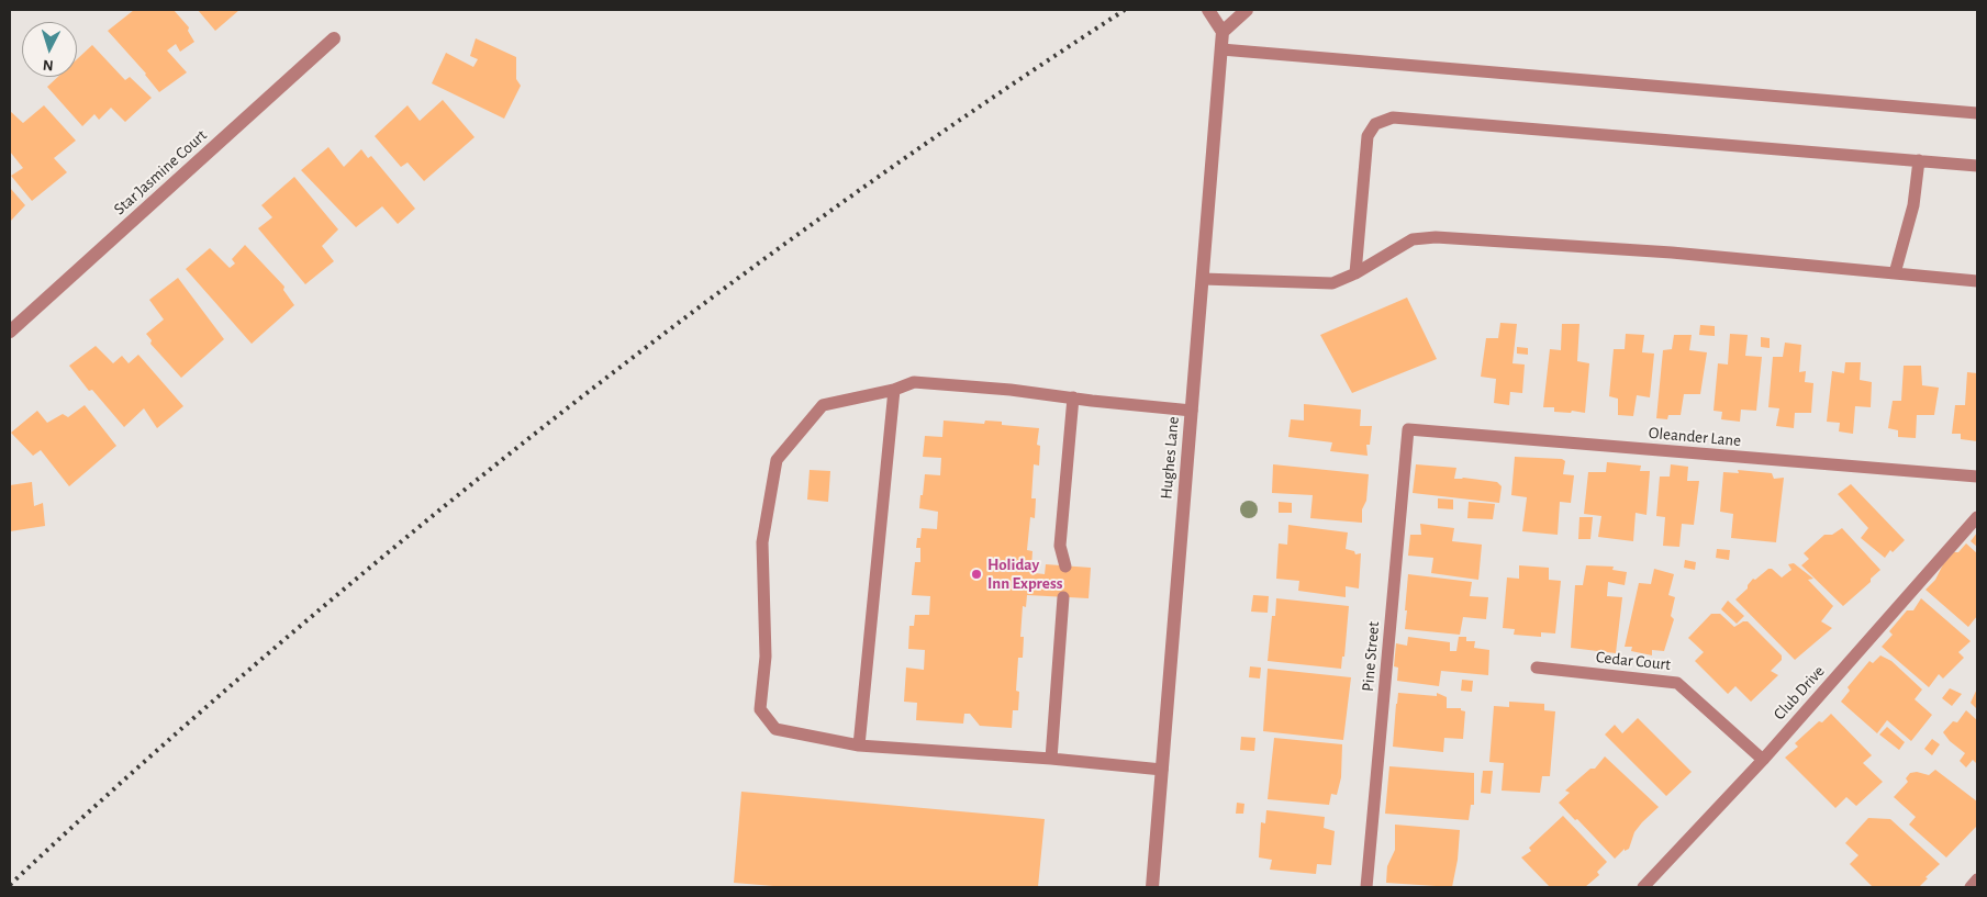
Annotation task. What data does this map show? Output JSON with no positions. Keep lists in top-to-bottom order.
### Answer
{
  "streets": {
    "street": ["Star Jasmine Court", "Hughes Lane"],
    "lane": [
      "Oleander Lane",
      "Pine Street",
      "Cedar Court",
      "Club Drive"
    ]
  },
  "crossings": [
    ["Oleander Lane", "Pine Street"],
    ["Cedar Court", "Club Drive"]
  ],
  "places": ["Holiday Inn Express"],
  "north": "bottom"
}
